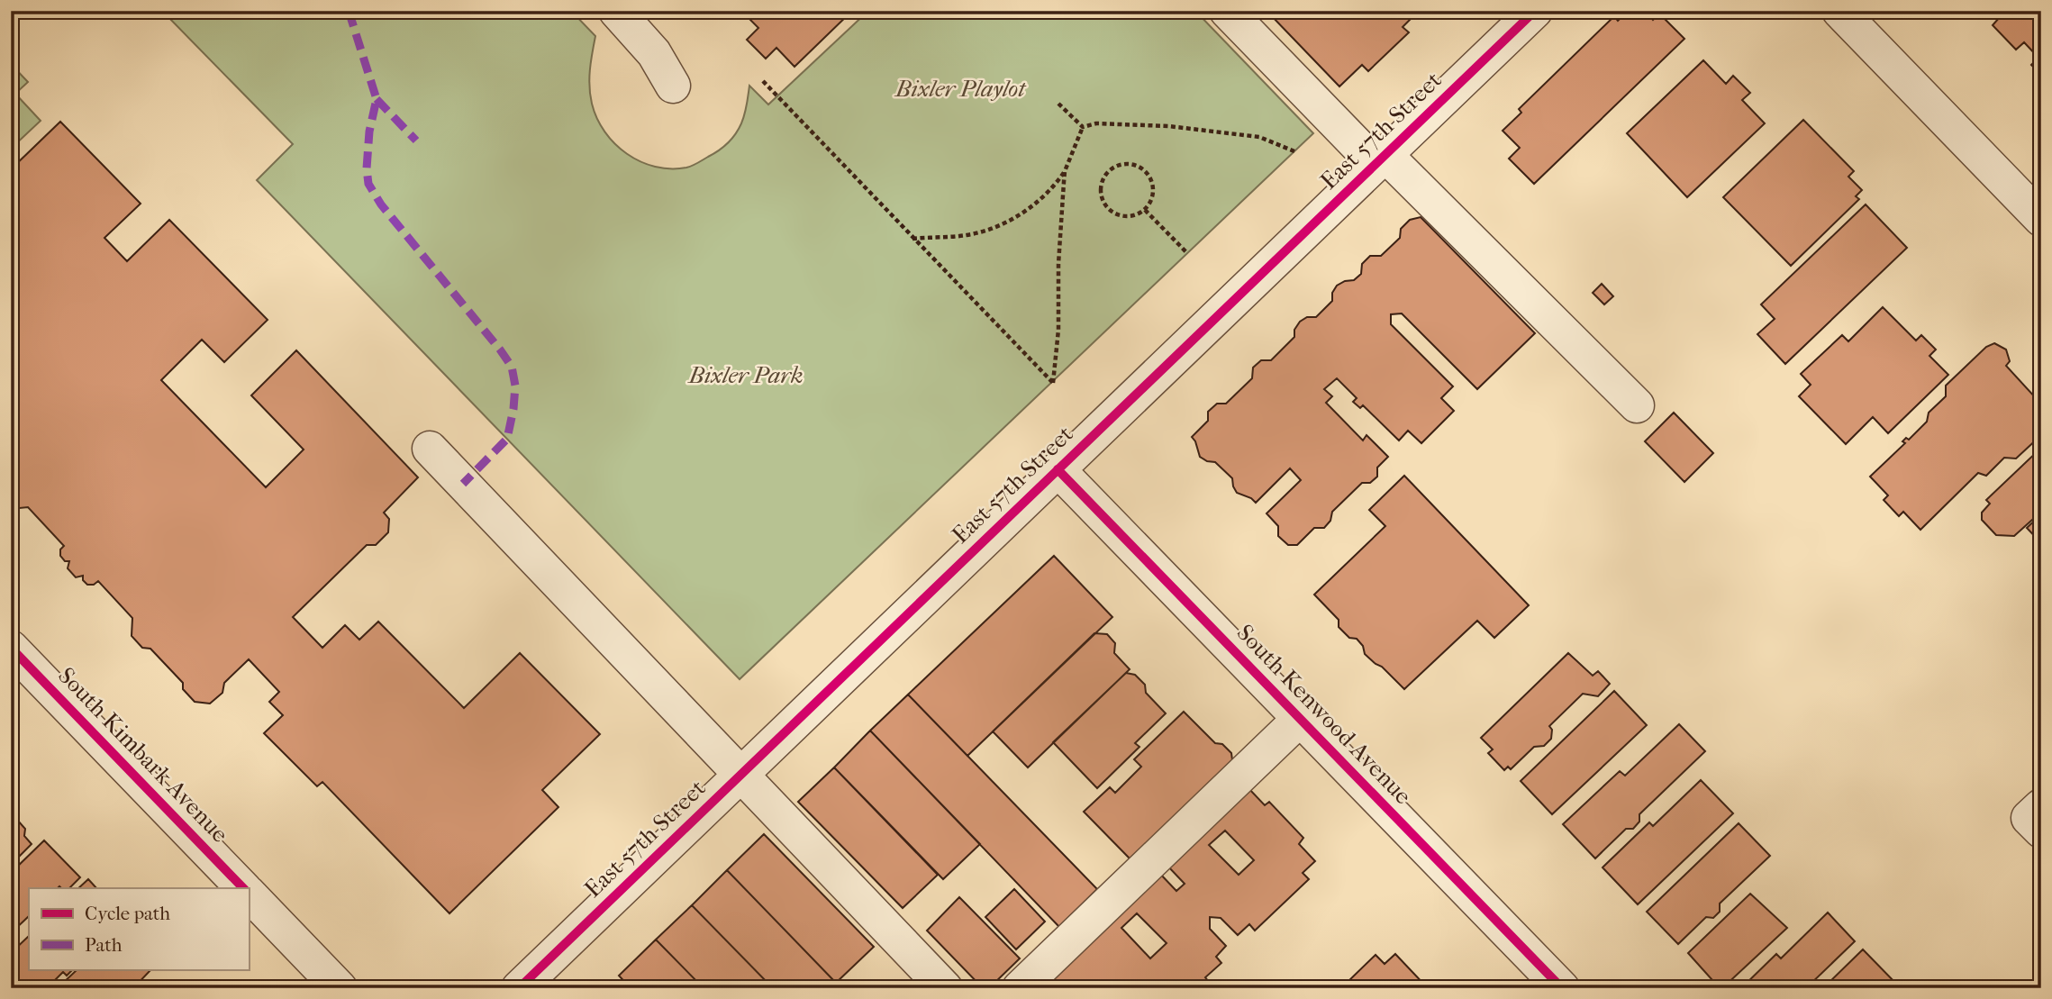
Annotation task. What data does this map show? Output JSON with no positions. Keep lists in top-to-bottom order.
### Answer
{
  "streets": {
    "street": ["East 57th Street", "South Kenwood Avenue", "South Kimbark Avenue"]
  },
  "crossings": [
    ["East 57th Street", "South Kenwood Avenue"]
  ],
  "parks": ["Bixler Playlot", "Bixler Park"],
  "legend": ["Cycle path", "Path"]
}
